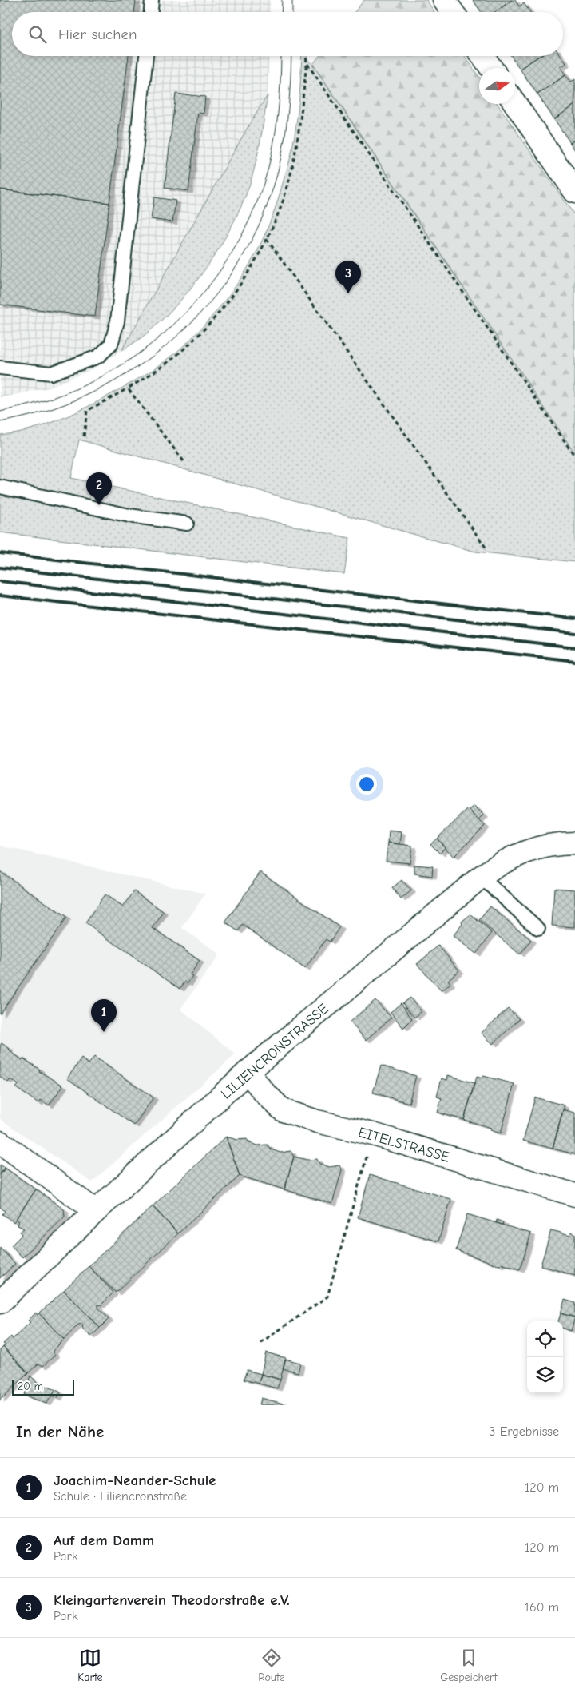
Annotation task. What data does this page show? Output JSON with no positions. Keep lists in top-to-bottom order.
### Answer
{
  "streets": {
    "main road": ["LILIENCRONSTRASSE", "EITELSTRASSE"]
  },
  "crossings": [
    ["LILIENCRONSTRASSE", "EITELSTRASSE"]
  ],
  "scale_bar": "20 m",
  "north": "right",
  "page": {
    "search": "Hier suchen",
    "pins": ["3", "2", "1"],
    "scale": "20 m",
    "heading": ["In der Nähe", "3 Ergebnisse"],
    "list": [
      {
        "mark": "1",
        "name": "Joachim-Neander-Schule",
        "note": "Schule · Liliencronstraße",
        "value": "120 m"
      },
      {
        "mark": "2",
        "name": "Auf dem Damm",
        "note": "Park",
        "value": "120 m"
      },
      {
        "mark": "3",
        "name": "Kleingartenverein Theodorstraße e.V.",
        "note": "Park",
        "value": "160 m"
      }
    ],
    "nav": ["Karte", "Route", "Gespeichert"]
  }
}
